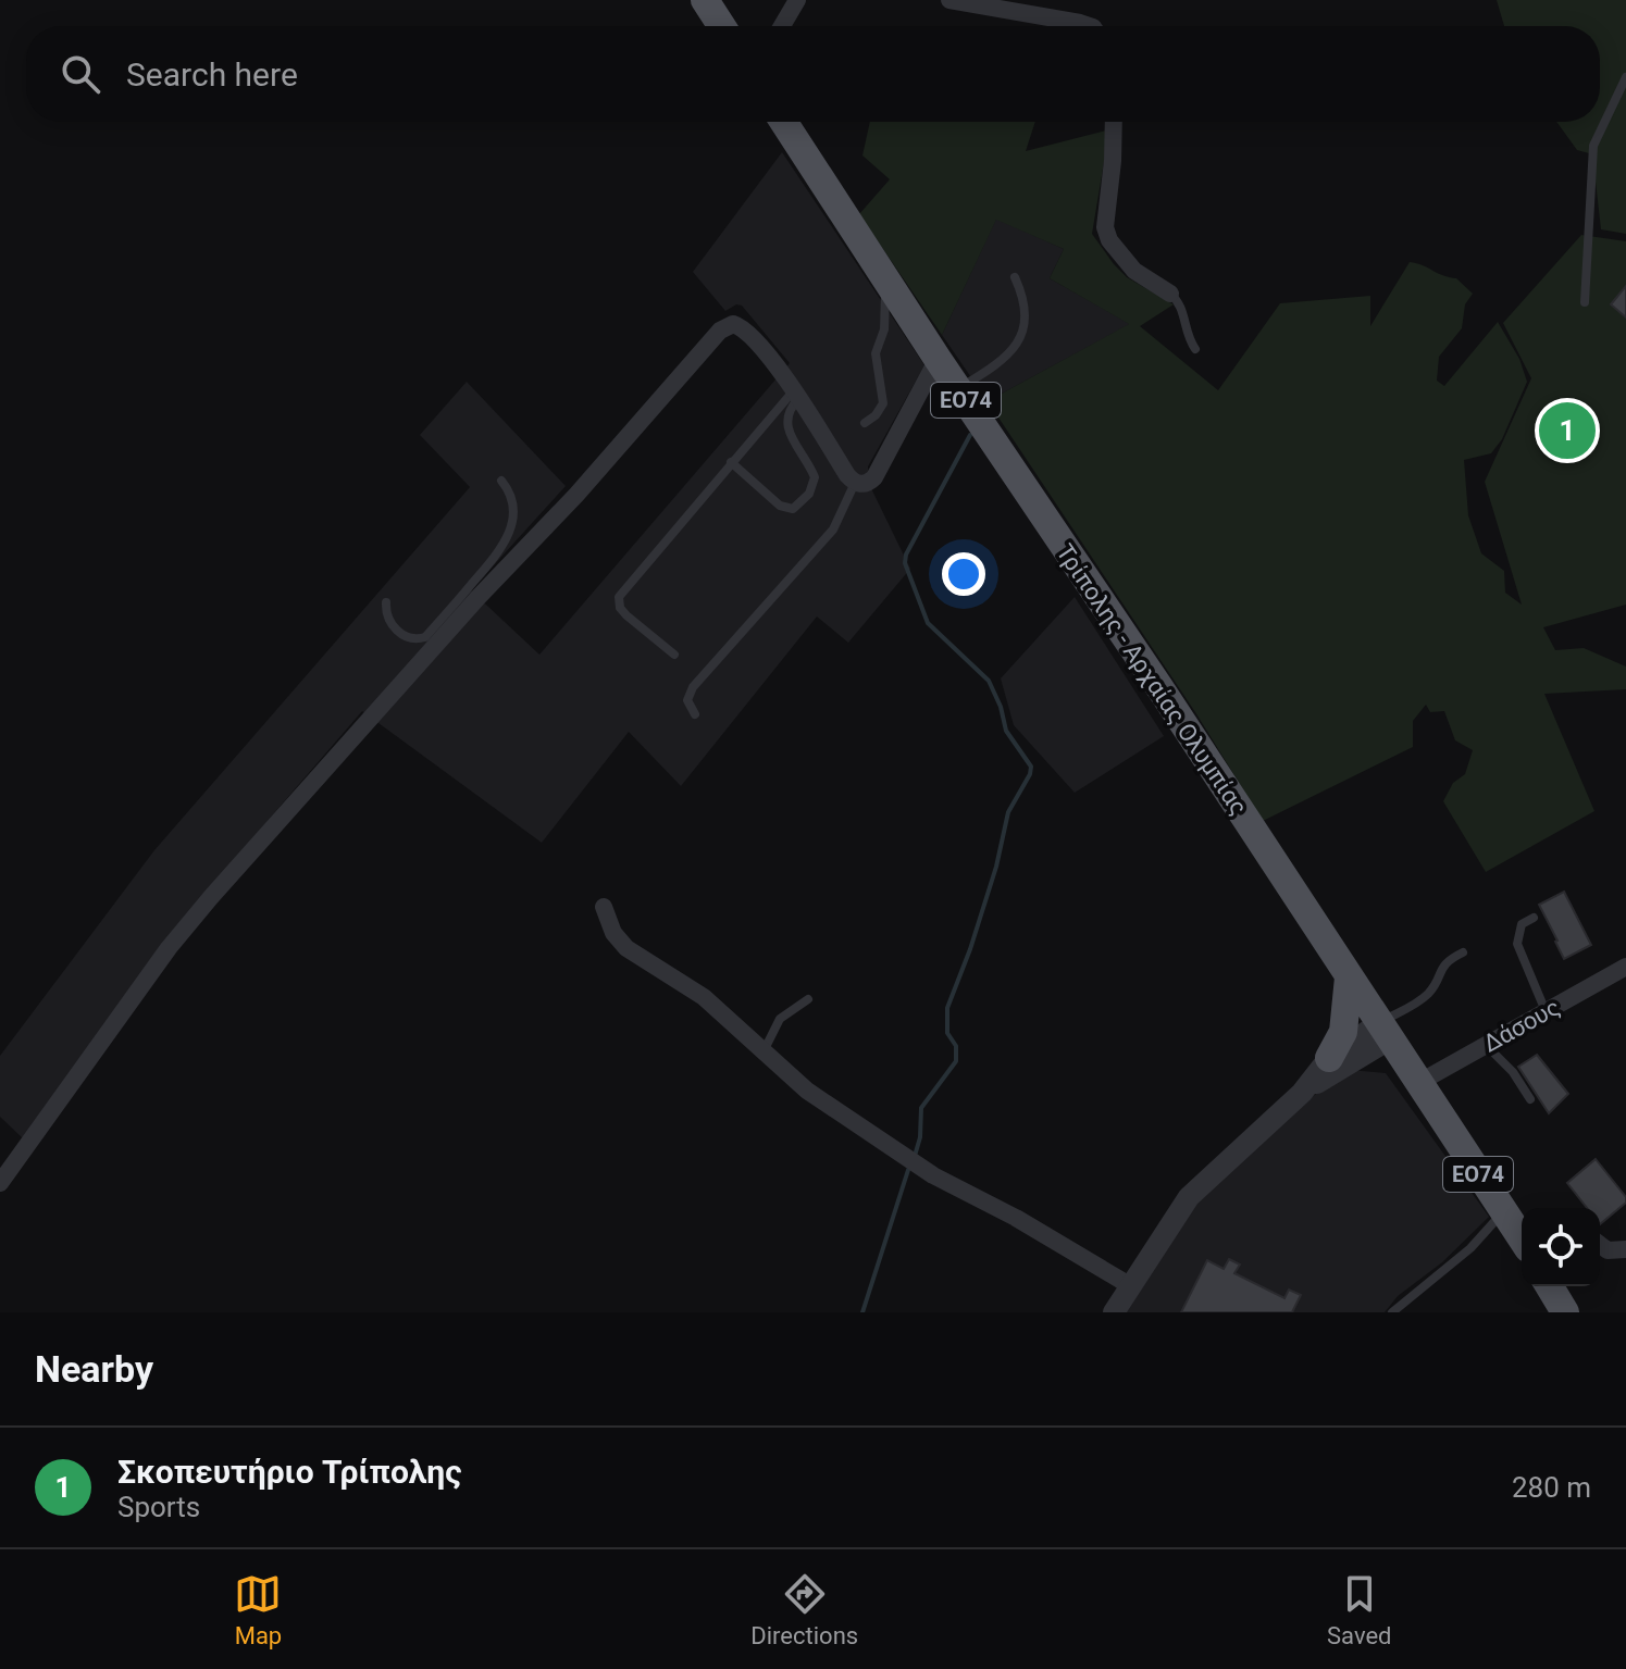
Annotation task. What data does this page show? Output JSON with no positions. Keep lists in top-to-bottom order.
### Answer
{
  "streets": {
    "main road": ["ΕΟ74", "Τρίπολης - Αρχαίας Ολυμπίας"],
    "street": ["Δάσους"]
  },
  "crossings": [
    ["Τρίπολης - Αρχαίας Ολυμπίας", "Δάσους"]
  ],
  "page": {
    "search": "Search here",
    "pins": "1",
    "heading": "Nearby",
    "list": [
      {
        "mark": "1",
        "name": "Σκοπευτήριο Τρίπολης",
        "note": "Sports",
        "value": "280 m"
      }
    ],
    "nav": ["Map", "Directions", "Saved"]
  }
}
